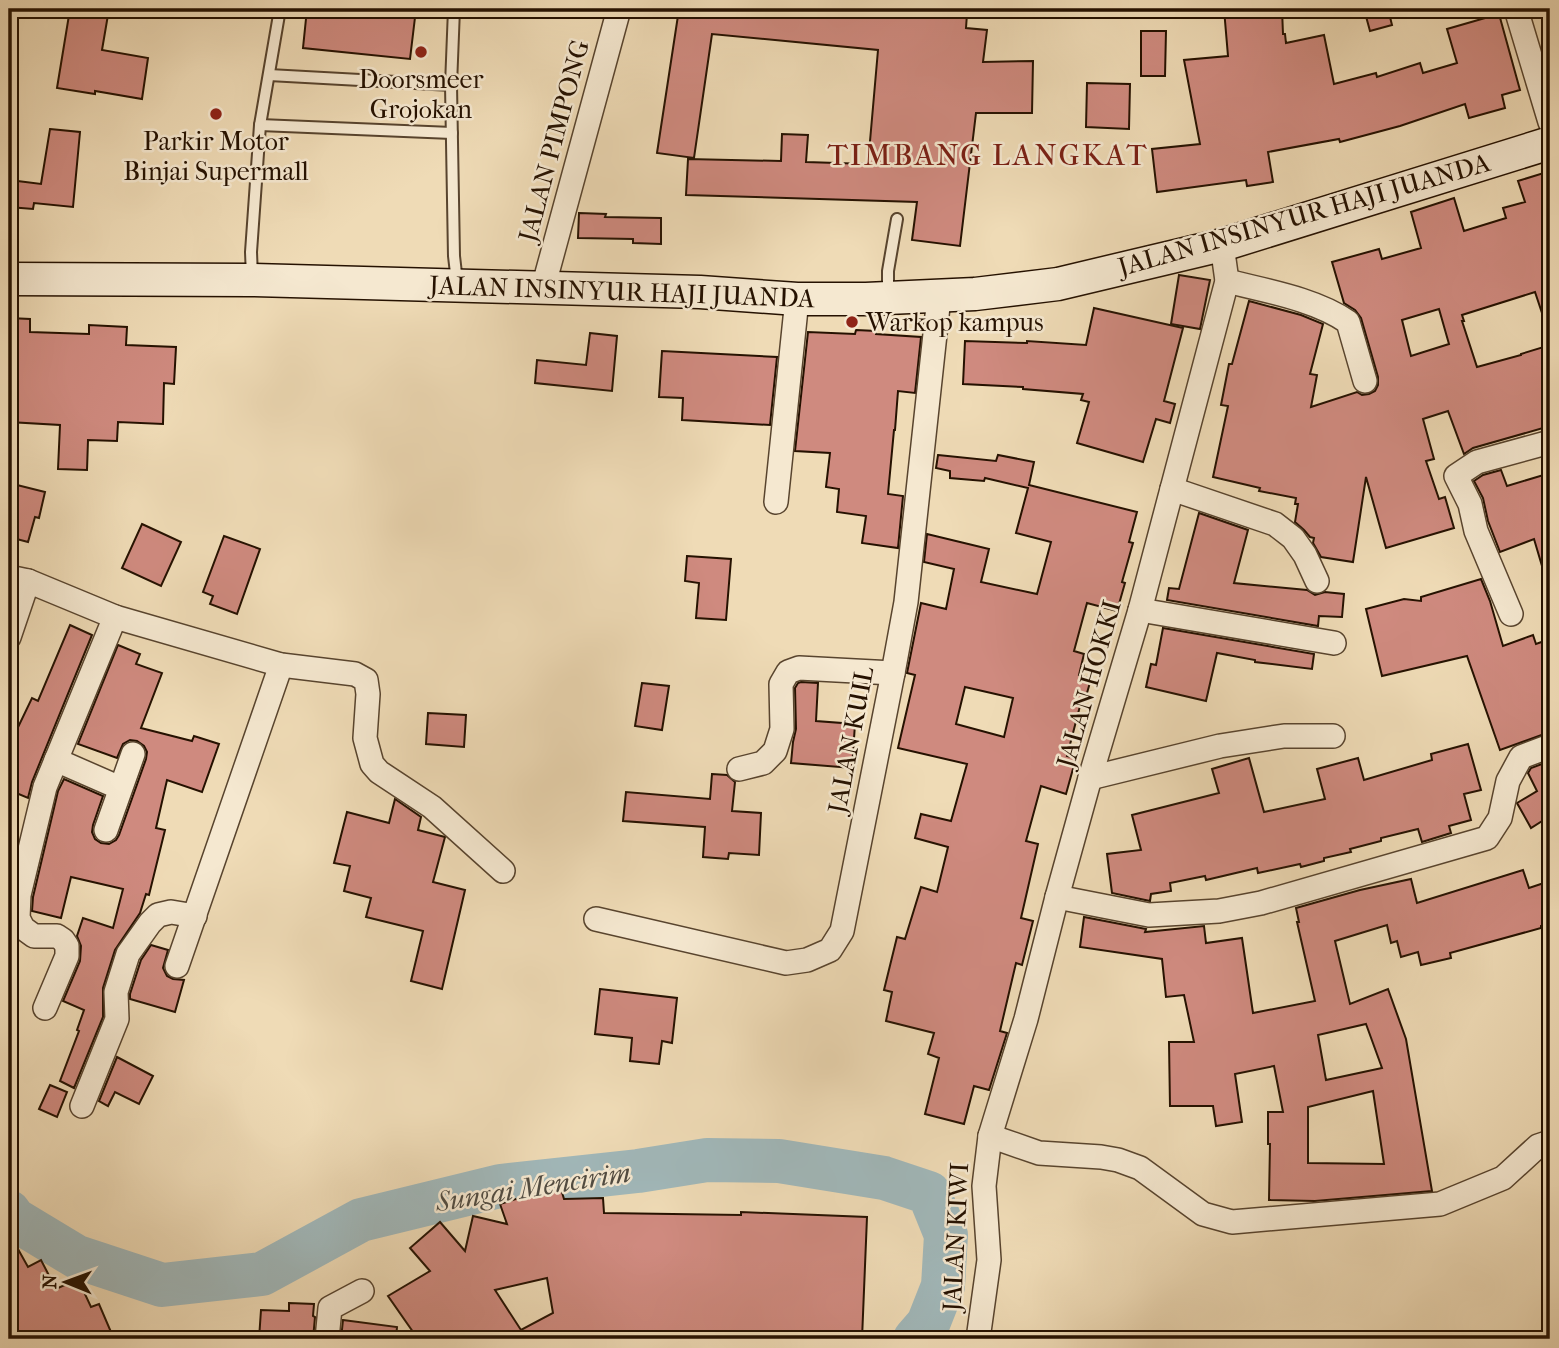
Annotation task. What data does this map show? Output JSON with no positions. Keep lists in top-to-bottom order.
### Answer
{
  "streets": {
    "street": [
      "JALAN PIMPONG",
      "JALAN INSINYUR HAJI JUANDA",
      "JALAN HOKKI",
      "JALAN KUIL",
      "JALAN KIWI"
    ]
  },
  "crossings": [
    ["JALAN PIMPONG", "JALAN INSINYUR HAJI JUANDA"],
    ["JALAN INSINYUR HAJI JUANDA", "JALAN HOKKI"],
    ["JALAN INSINYUR HAJI JUANDA", "JALAN KUIL"],
    ["JALAN HOKKI", "JALAN KIWI"]
  ],
  "districts": ["TIMBANG LANGKAT"],
  "water": ["Sungai Mencirim"],
  "places": ["Doorsmeer Grojokan", "Parkir Motor Binjai Supermall", "Warkop kampus"],
  "north": "left"
}
